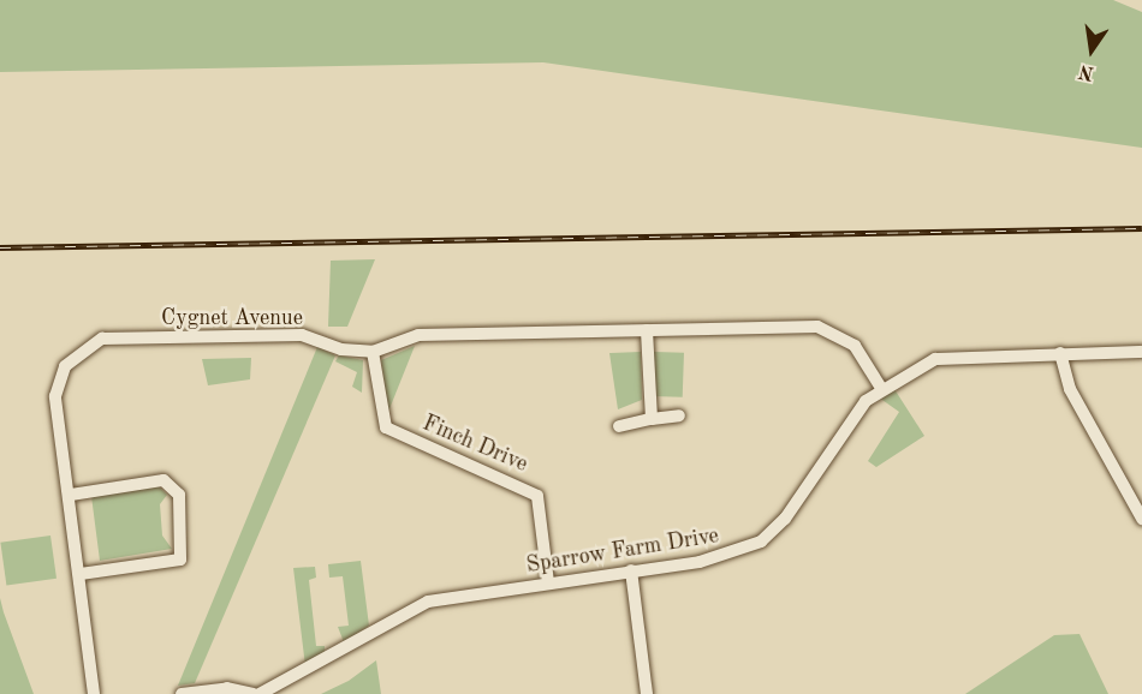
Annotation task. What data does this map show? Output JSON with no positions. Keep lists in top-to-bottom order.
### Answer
{
  "streets": {
    "street": ["Cygnet Avenue", "Finch Drive", "Sparrow Farm Drive"]
  },
  "crossings": [
    ["Cygnet Avenue", "Finch Drive"],
    ["Cygnet Avenue", "Sparrow Farm Drive"],
    ["Finch Drive", "Sparrow Farm Drive"]
  ],
  "north": "bottom"
}
